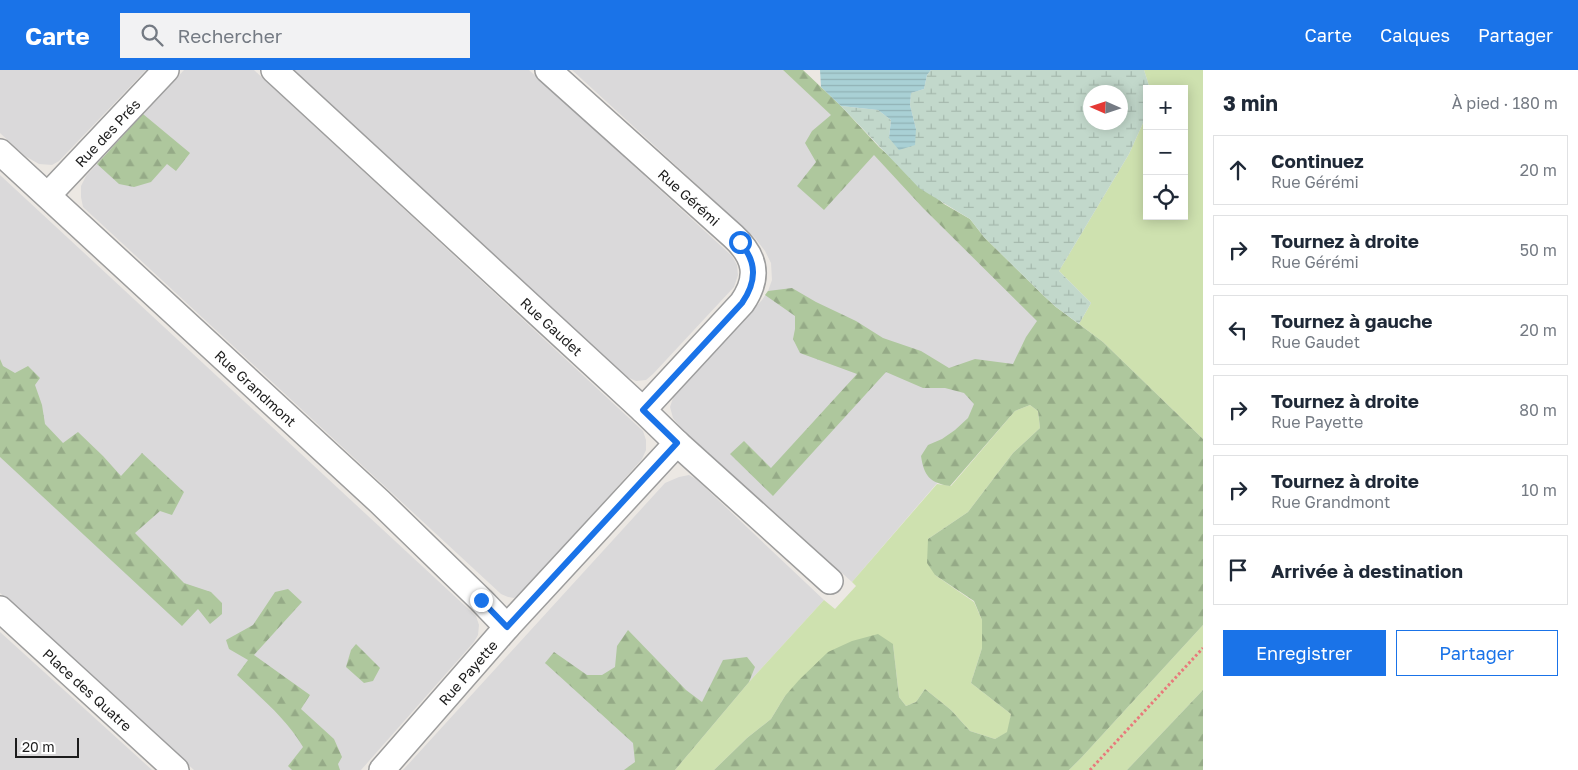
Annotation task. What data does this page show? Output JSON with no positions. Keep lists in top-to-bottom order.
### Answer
{
  "streets": {
    "street": [
      "Rue des Prés",
      "Rue Gérémi",
      "Rue Gaudet",
      "Rue Grandmont",
      "Rue Payette",
      "Place des Quatre"
    ]
  },
  "crossings": [
    ["Rue des Prés", "Rue Grandmont"],
    ["Rue Gérémi", "Rue Gaudet"],
    ["Rue Gaudet", "Rue Payette"],
    ["Rue Grandmont", "Rue Payette"]
  ],
  "scale_bar": "20 m",
  "north": "left",
  "page": {
    "header": "Carte",
    "search": "Rechercher",
    "nav": ["Carte", "Calques", "Partager"],
    "heading": ["3 min", "À pied · 180 m"],
    "map_buttons": ["+", "−"],
    "list": [
      ["Continuez", "Rue Gérémi", "20 m"],
      ["Tournez à droite", "Rue Gérémi", "50 m"],
      ["Tournez à gauche", "Rue Gaudet", "20 m"],
      ["Tournez à droite", "Rue Payette", "80 m"],
      ["Tournez à droite", "Rue Grandmont", "10 m"],
      "Arrivée à destination"
    ],
    "buttons": ["Enregistrer", "Partager"],
    "scale": "20 m"
  }
}
